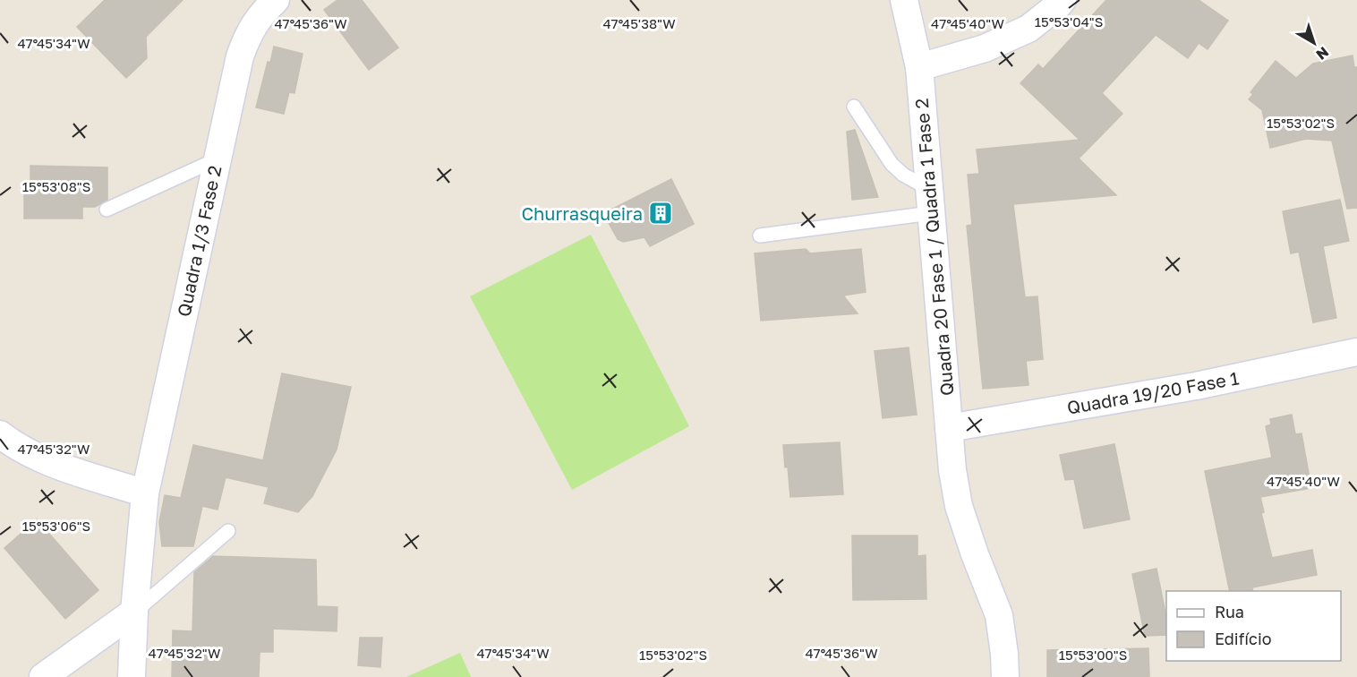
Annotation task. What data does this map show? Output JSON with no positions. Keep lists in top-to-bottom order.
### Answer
{
  "streets": {
    "street": ["Quadra 1/3 Fase 2", "Quadra 20 Fase 1 / Quadra 1 Fase 2", "Quadra 19/20 Fase 1"]
  },
  "crossings": [
    ["Quadra 20 Fase 1 / Quadra 1 Fase 2", "Quadra 19/20 Fase 1"]
  ],
  "places": {
    "building": ["Churrasqueira"]
  },
  "legend": ["Rua", "Edifício"],
  "north": "bottom right",
  "coordinates": [
    "15°53'04\"S",
    "47°45'36\"W",
    "47°45'38\"W",
    "47°45'40\"W",
    "47°45'34\"W",
    "15°53'02\"S",
    "15°53'08\"S",
    "47°45'32\"W",
    "15°53'06\"S",
    "15°53'00\"S"
  ]
}
